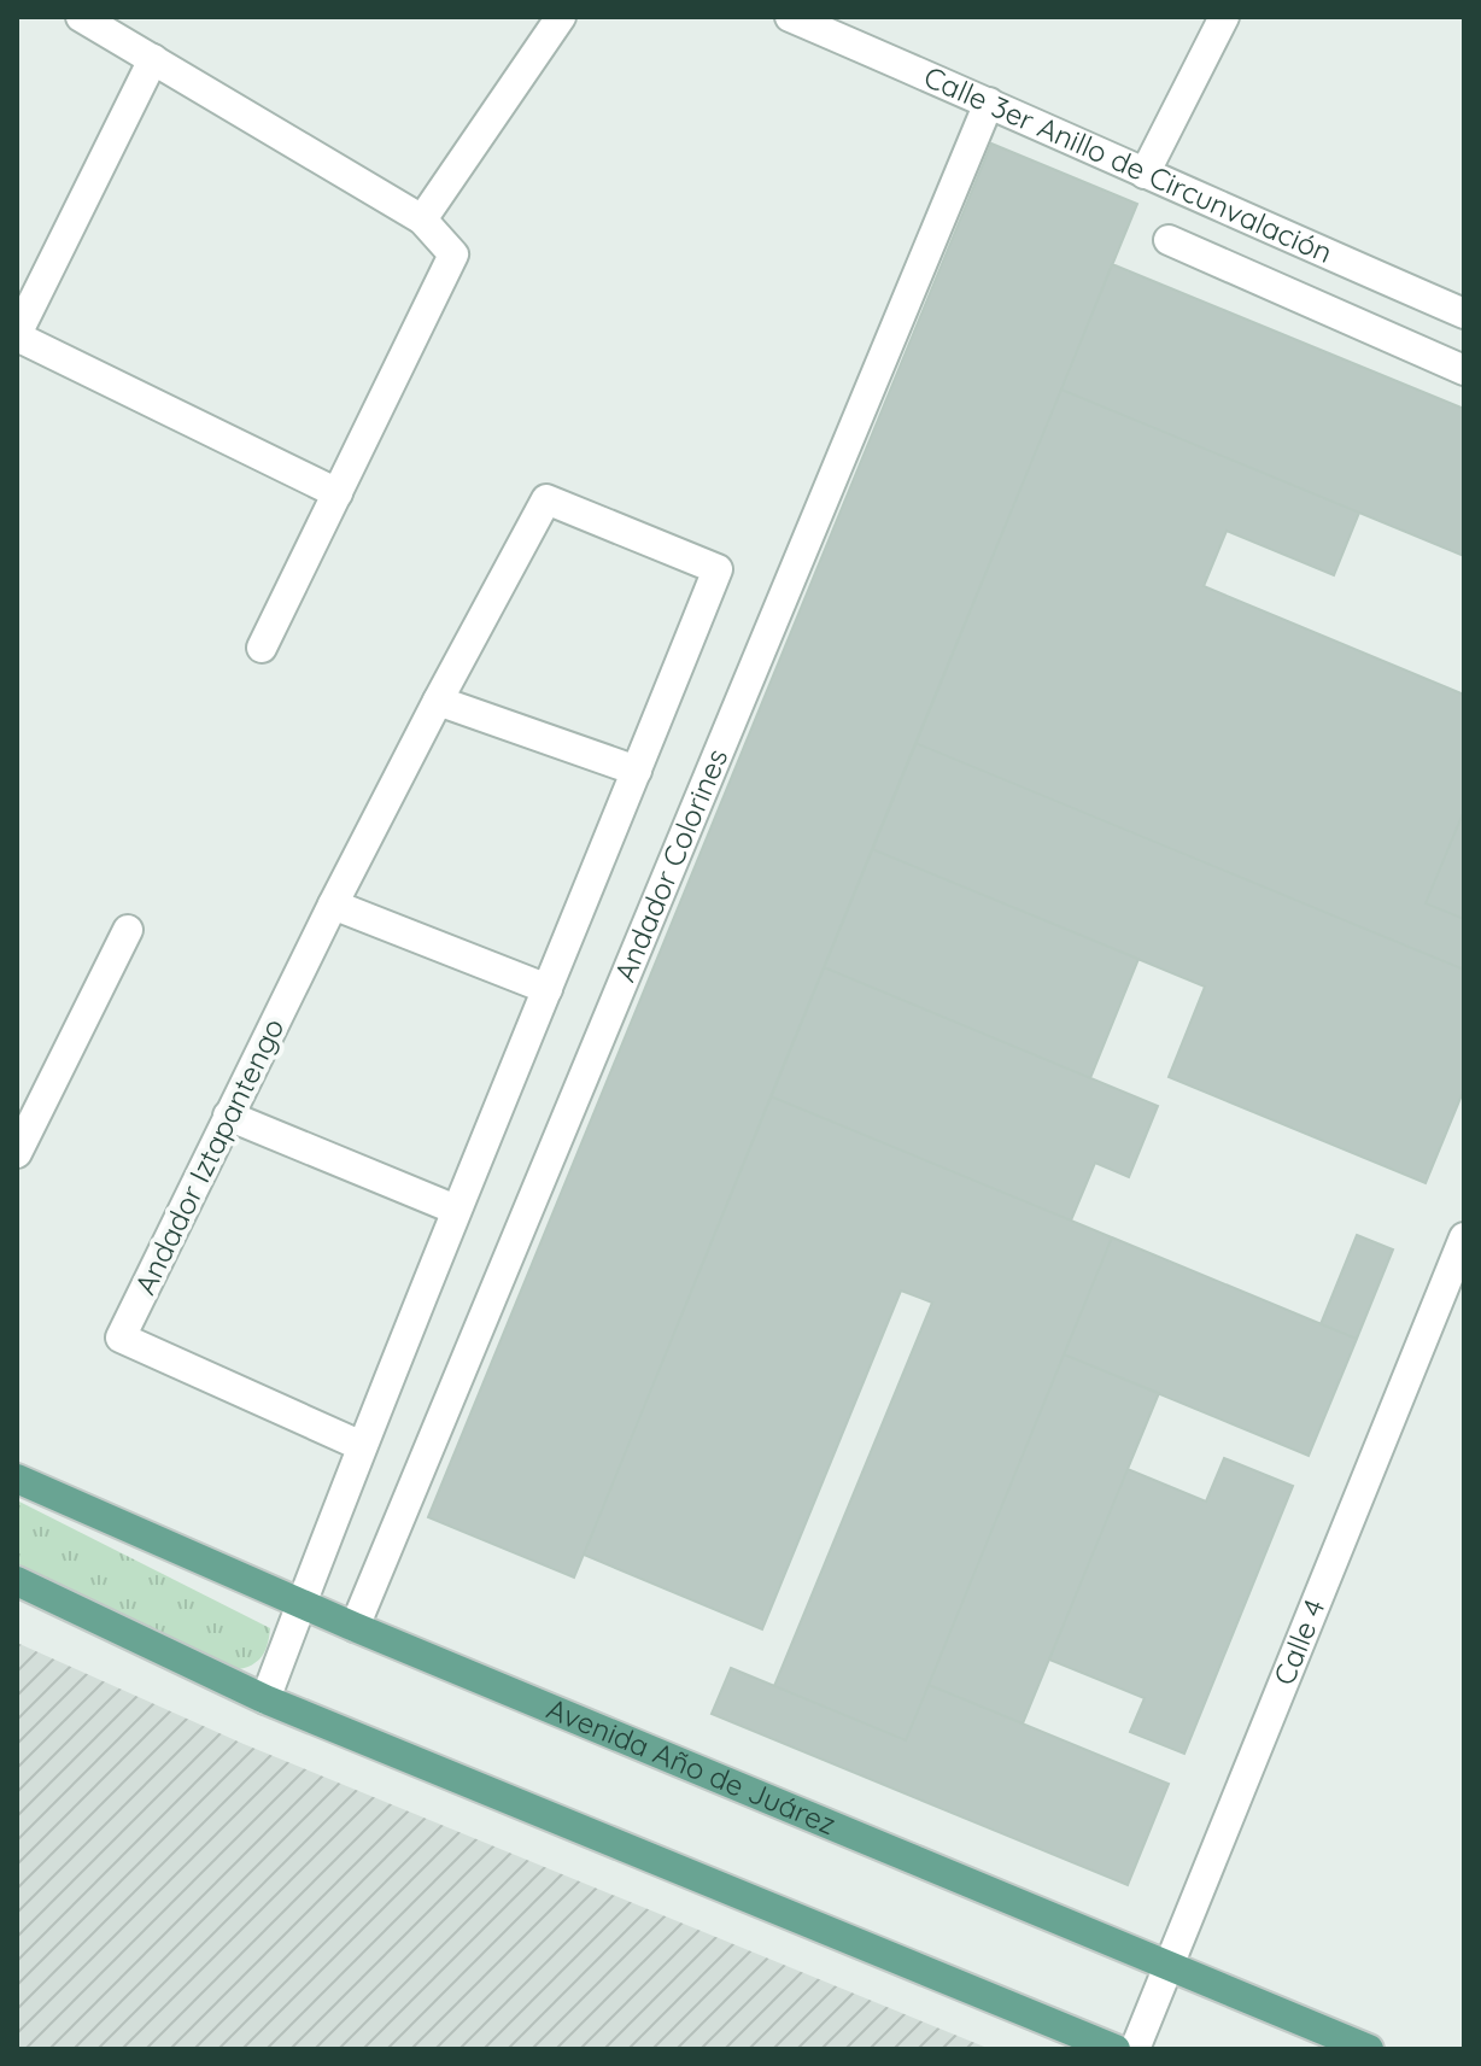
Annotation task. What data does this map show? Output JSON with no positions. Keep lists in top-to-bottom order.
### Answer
{
  "streets": {
    "main road": ["Avenida Año de Juárez"],
    "street": [
      "Calle 3er Anillo de Circunvalación",
      "Andador Colorines",
      "Andador Iztapantengo",
      "Calle 4"
    ]
  },
  "crossings": [
    ["Calle 3er Anillo de Circunvalación", "Andador Colorines"],
    ["Andador Colorines", "Avenida Año de Juárez"],
    ["Calle 4", "Avenida Año de Juárez"]
  ]
}
